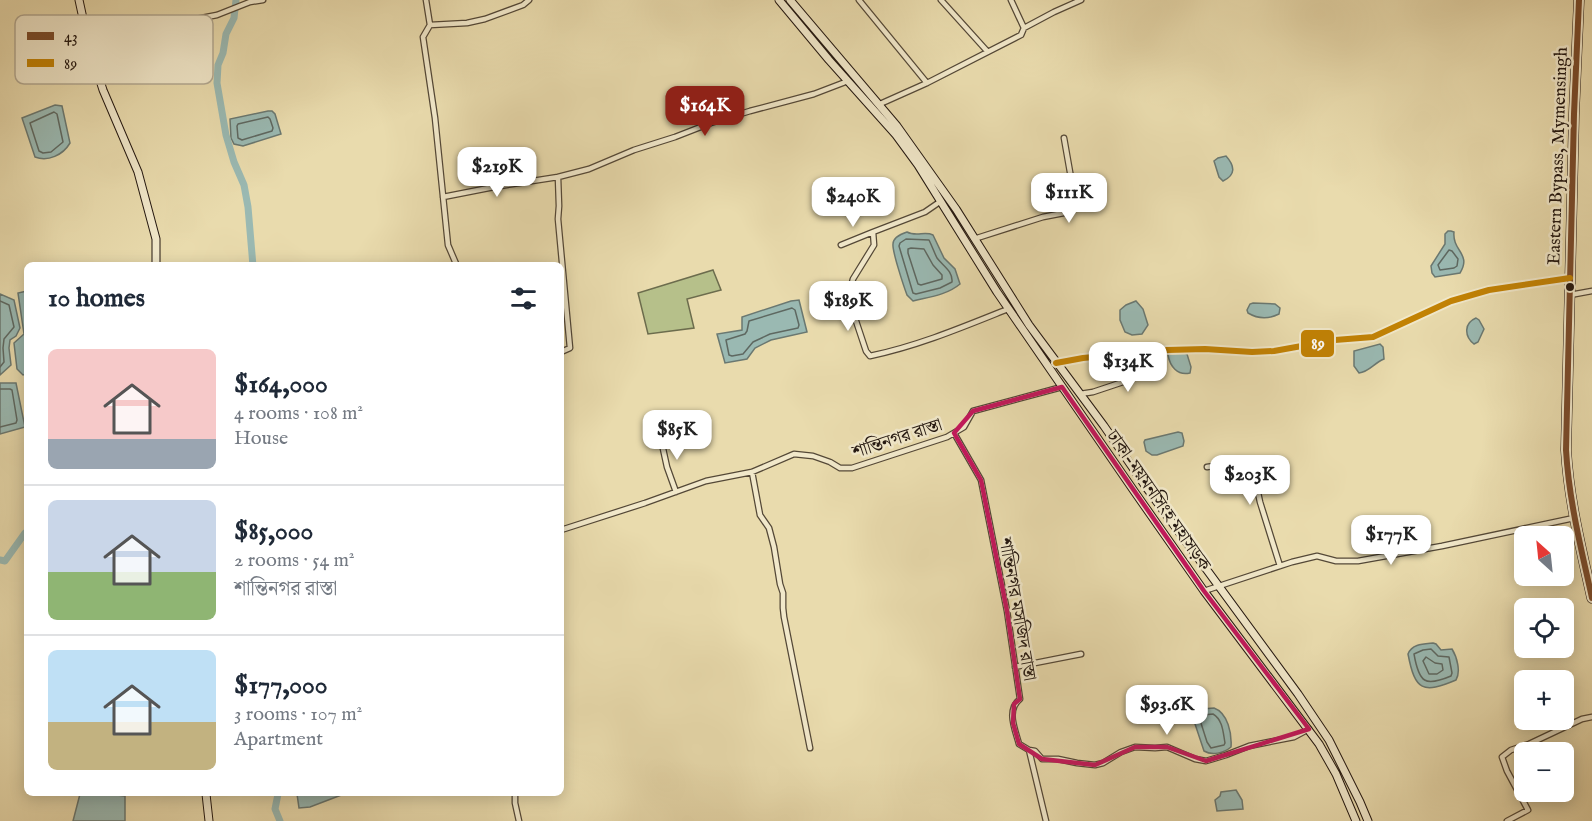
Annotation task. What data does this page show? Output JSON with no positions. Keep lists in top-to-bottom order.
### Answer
{
  "streets": {
    "highway": ["Eastern Bypass, Mymensingh"],
    "main road": ["ঢাকা-ময়মনসিংহ মহাসড়ক"],
    "street": ["শান্তিনগর রাস্তা", "শান্তিনগর মসজিদ রাস্তা"]
  },
  "crossings": [
    ["শান্তিনগর রাস্তা", "ঢাকা-ময়মনসিংহ মহাসড়ক"],
    ["শান্তিনগর রাস্তা", "শান্তিনগর মসজিদ রাস্তা"]
  ],
  "lines": ["transit line 43", "transit line 89"],
  "legend": ["43", "89"],
  "north": "top left",
  "page": {
    "price": [
      "$164K",
      "$219K",
      "$111K",
      "$240K",
      "$189K",
      "$134K",
      "$85K",
      "$203K",
      "$177K",
      "$93.6K"
    ],
    "heading": "10 homes",
    "list": [
      {
        "name": "$164,000",
        "note": "4 rooms · 108 m² · House"
      },
      {
        "name": "$85,000",
        "note": "2 rooms · 54 m² · শান্তিনগর রাস্তা"
      },
      {
        "name": "$177,000",
        "note": "3 rooms · 107 m² · Apartment"
      }
    ],
    "map_buttons": ["+", "−"]
  }
}
